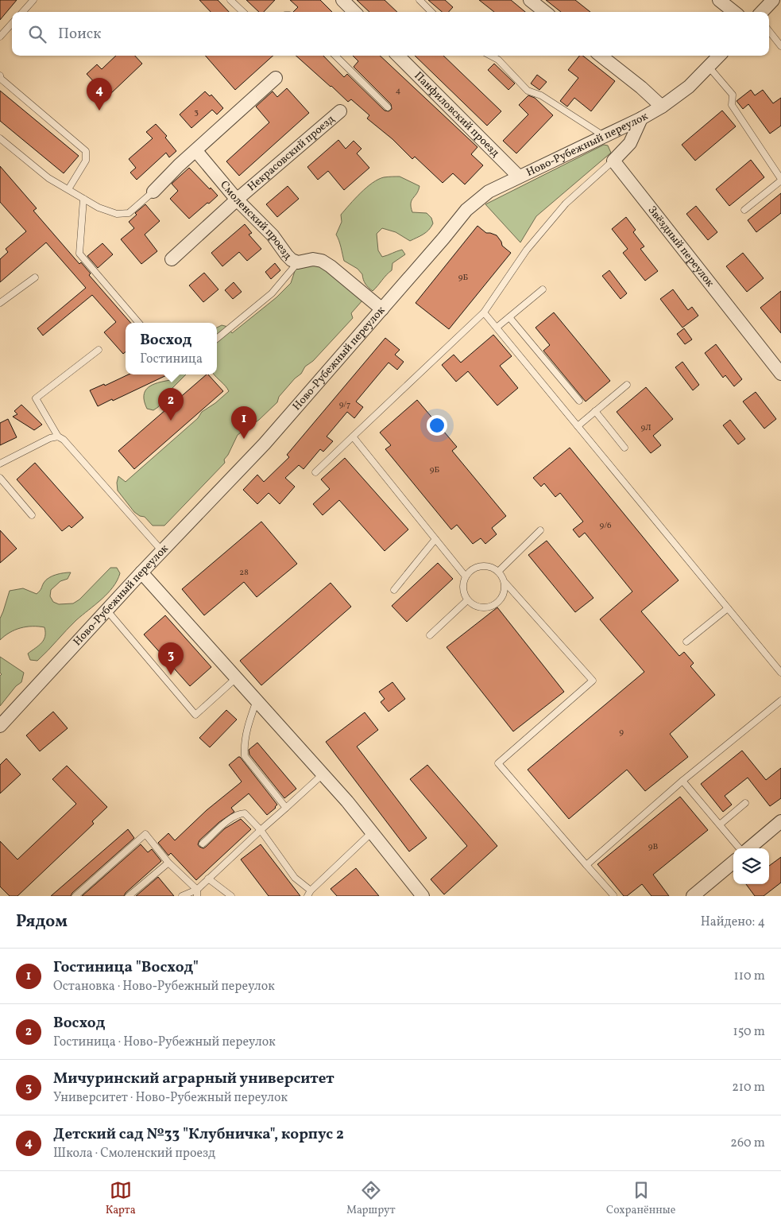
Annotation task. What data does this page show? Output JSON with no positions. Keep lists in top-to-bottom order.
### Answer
{
  "streets": {
    "street": [
      "Панфиловский проезд",
      "Ново-Рубежный переулок",
      "Некрасовский проезд",
      "Смоленский проезд",
      "Звёздный переулок"
    ]
  },
  "crossings": [
    ["Панфиловский проезд", "Ново-Рубежный переулок"],
    ["Ново-Рубежный переулок", "Смоленский проезд"],
    ["Некрасовский проезд", "Смоленский проезд"]
  ],
  "house_numbers": [
    "4",
    "3",
    "9Б",
    "9/7",
    "9Л",
    "9Б",
    "9/6",
    "28",
    "9",
    "9В"
  ],
  "page": {
    "search": "Поиск",
    "pins": [
      "4",
      "2",
      "1",
      "3"
    ],
    "popup": ["Восход", "Гостиница"],
    "heading": ["Рядом", "Найдено: 4"],
    "list": [
      {
        "mark": "1",
        "name": "Гостиница \"Восход\"",
        "note": "Остановка · Ново-Рубежный переулок",
        "value": "110 m"
      },
      {
        "mark": "2",
        "name": "Восход",
        "note": "Гостиница · Ново-Рубежный переулок",
        "value": "150 m"
      },
      {
        "mark": "3",
        "name": "Мичуринский аграрный университет",
        "note": "Университет · Ново-Рубежный переулок",
        "value": "210 m"
      },
      {
        "mark": "4",
        "name": "Детский сад №33 \"Клубничка\", корпус 2",
        "note": "Школа · Смоленский проезд",
        "value": "260 m"
      }
    ],
    "nav": ["Карта", "Маршрут", "Сохранённые"]
  }
}
